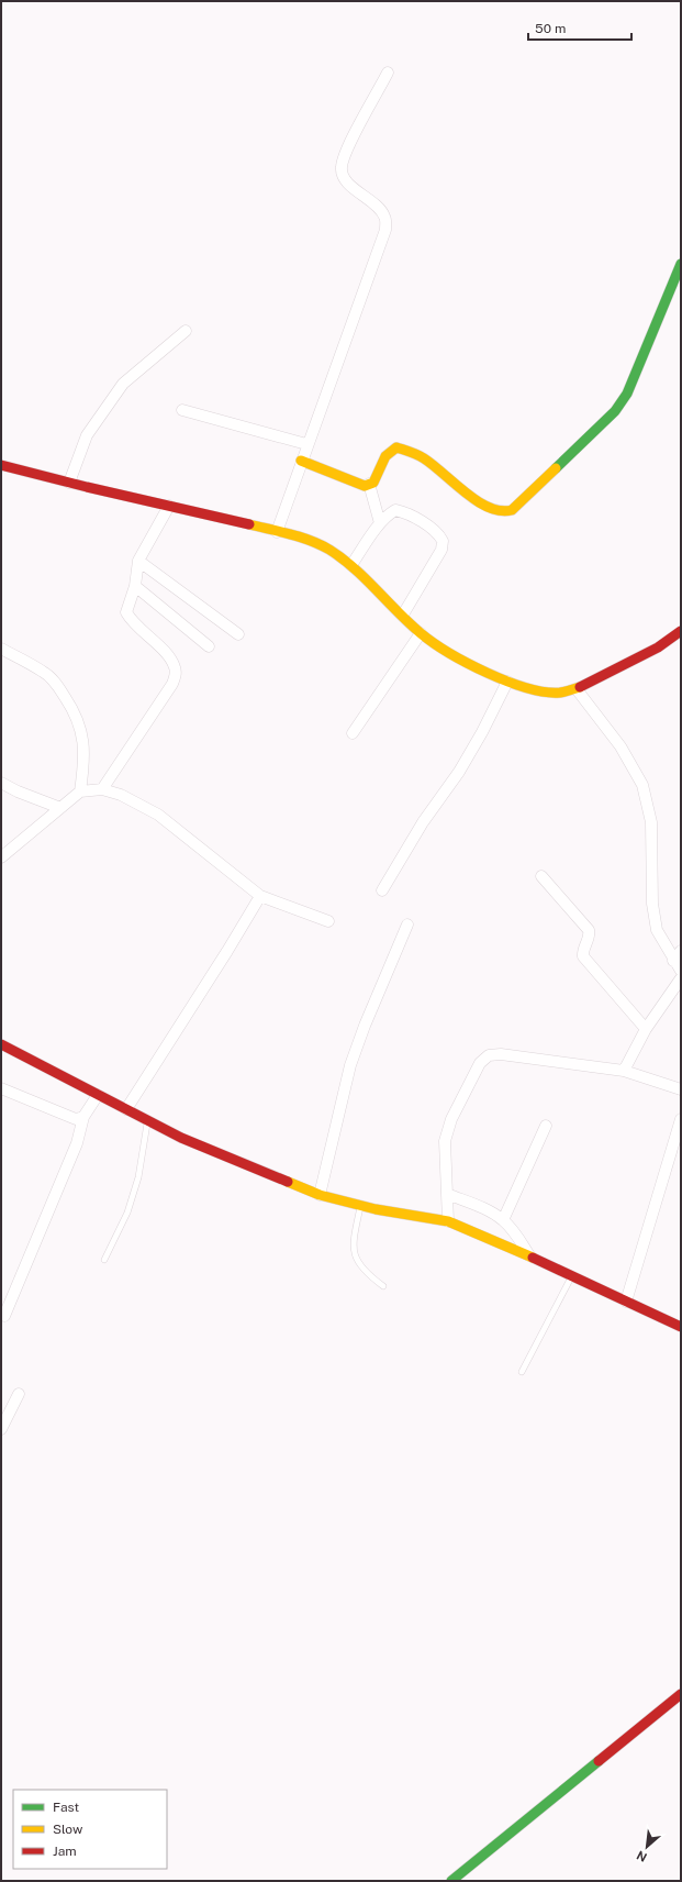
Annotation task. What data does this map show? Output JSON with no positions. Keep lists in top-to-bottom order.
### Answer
{
  "legend": ["Fast", "Slow", "Jam"],
  "scale_bar": "50 m",
  "north": "bottom left"
}
